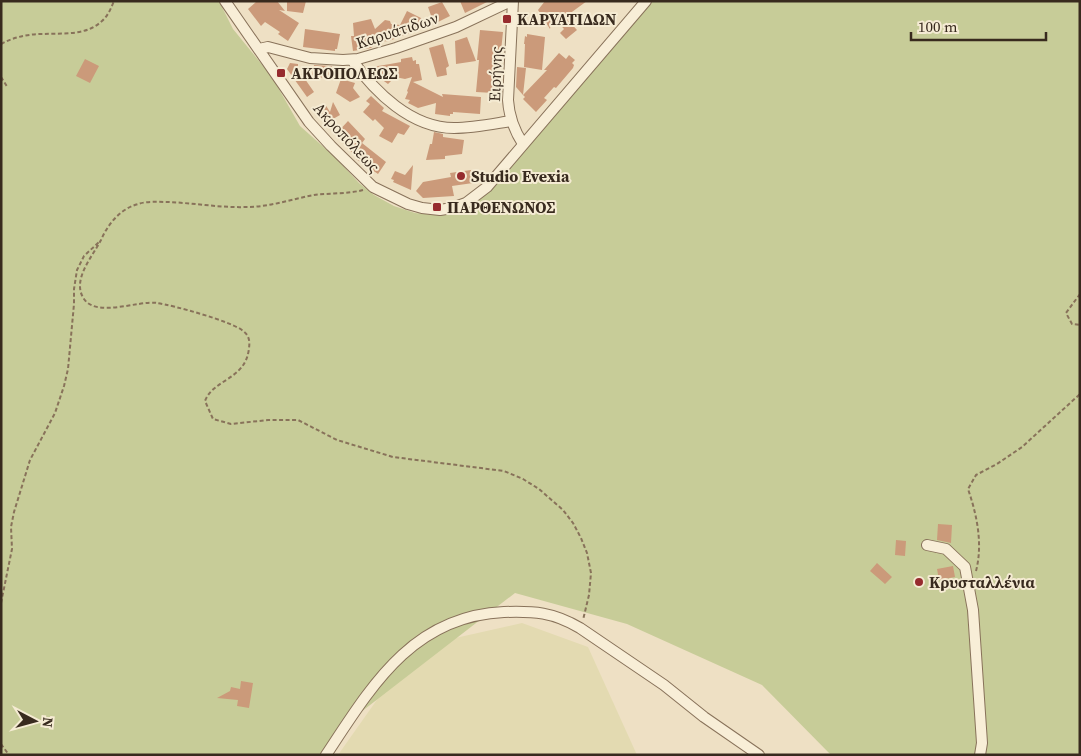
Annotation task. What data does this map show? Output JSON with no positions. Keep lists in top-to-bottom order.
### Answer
{
  "streets": {
    "street": ["Καρυάτιδων", "Ειρήνης", "Ακροπόλεως"]
  },
  "crossings": [
    ["Καρυάτιδων", "Ειρήνης"],
    ["Καρυάτιδων", "Ακροπόλεως"],
    ["Ειρήνης", "Ακροπόλεως"]
  ],
  "places": {
    "transit": ["ΚΑΡΥΑΤΙΔΩΝ", "ΑΚΡΟΠΟΛΕΩΣ", "ΠΑΡΘΕΝΩΝΟΣ"],
    "other": ["Studio Evexia", "Κρυσταλλένια"]
  },
  "scale_bar": "100 m",
  "north": "right"
}
